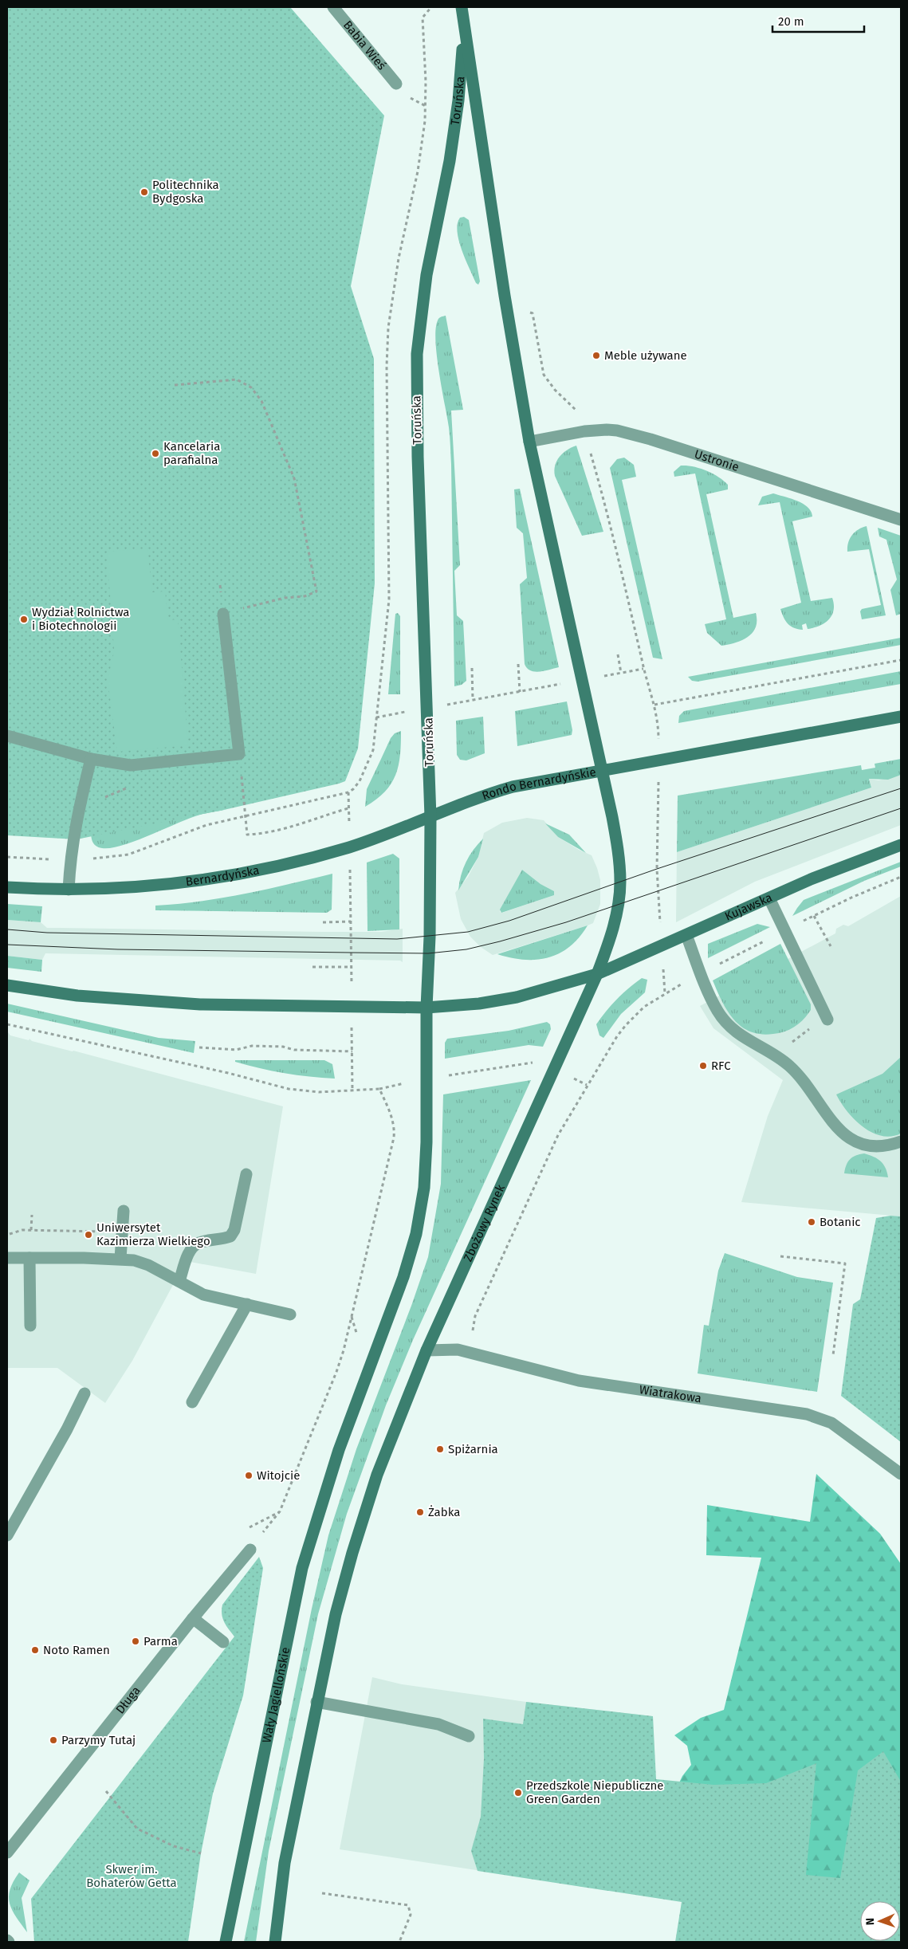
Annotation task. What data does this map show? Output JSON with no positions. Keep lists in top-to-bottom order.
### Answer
{
  "streets": {
    "main road": [
      "Toruńska",
      "Rondo Bernardyńskie",
      "Bernardyńska",
      "Kujawska",
      "Zbożowy Rynek",
      "Wały Jagiellońskie"
    ],
    "street": [
      "Babia Wieś",
      "Ustronie",
      "Wiatrakowa",
      "Długa"
    ]
  },
  "crossings": [
    ["Toruńska", "Ustronie"],
    ["Toruńska", "Rondo Bernardyńskie"],
    ["Toruńska", "Bernardyńska"],
    ["Rondo Bernardyńskie", "Bernardyńska"],
    ["Rondo Bernardyńskie", "Kujawska"],
    ["Rondo Bernardyńskie", "Zbożowy Rynek"],
    ["Kujawska", "Zbożowy Rynek"],
    ["Zbożowy Rynek", "Wiatrakowa"]
  ],
  "parks": ["Skwer im. Bohaterów Getta"],
  "places": [
    "Politechnika Bydgoska",
    "Meble używane",
    "Kancelaria parafialna",
    "Wydział Rolnictwa i Biotechnologii",
    "RFC",
    "Botanic",
    "Uniwersytet Kazimierza Wielkiego",
    "Spiżarnia",
    "Witojcie",
    "Żabka",
    "Parma",
    "Noto Ramen",
    "Parzymy Tutaj",
    "Przedszkole Niepubliczne Green Garden"
  ],
  "scale_bar": "20 m",
  "north": "left"
}
